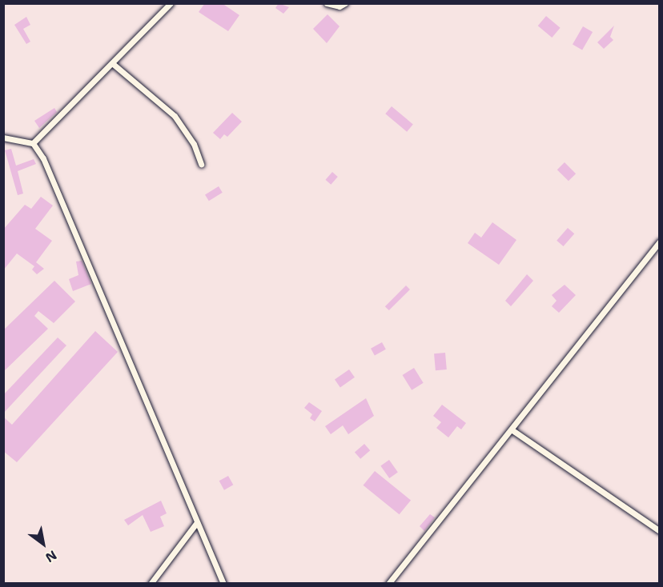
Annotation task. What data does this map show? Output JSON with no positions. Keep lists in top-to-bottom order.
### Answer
{
  "north": "bottom right"
}
